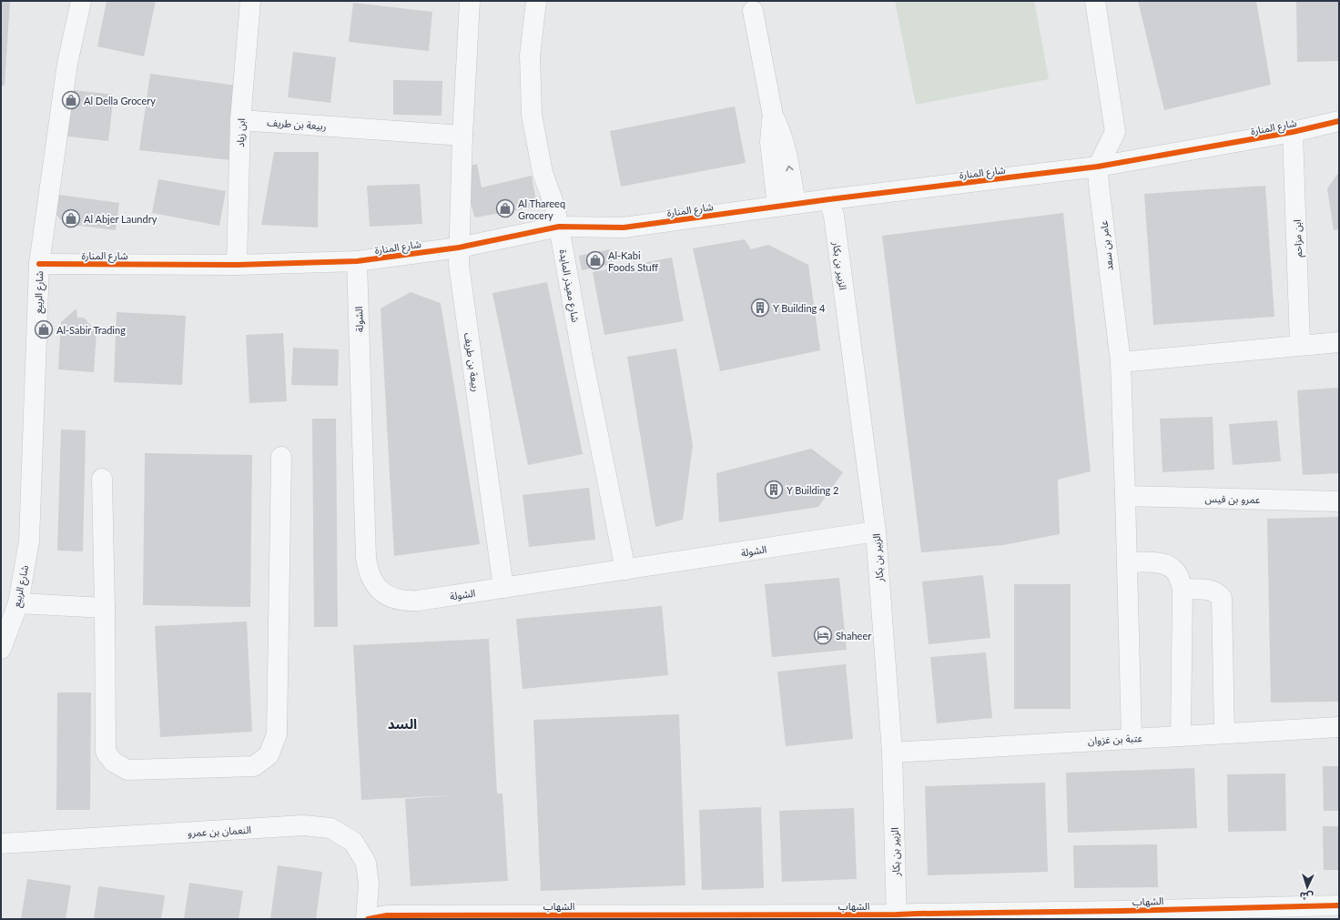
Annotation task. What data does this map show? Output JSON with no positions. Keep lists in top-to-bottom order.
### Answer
{
  "streets": {
    "street": [
      "ربيعة بن طريف",
      "شارع المنارة",
      "ابن زياد",
      "ابن مزاحم",
      "عامر بن سعد",
      "الزبير بن بكار",
      "شارع معيذر المايدة",
      "شارع الربيع",
      "الشولة",
      "عمرو بن قيس",
      "عتبة بن غزوان",
      "النعمان بن عمرو",
      "الشهاب"
    ]
  },
  "crossings": [
    ["ربيعة بن طريف", "شارع المنارة"],
    ["ربيعة بن طريف", "ابن زياد"],
    ["ربيعة بن طريف", "الشولة"],
    ["شارع المنارة", "ابن زياد"],
    ["شارع المنارة", "ابن مزاحم"],
    ["شارع المنارة", "عامر بن سعد"],
    ["شارع المنارة", "الزبير بن بكار"],
    ["شارع المنارة", "شارع معيذر المايدة"],
    ["شارع المنارة", "شارع الربيع"],
    ["شارع المنارة", "الشولة"],
    ["عامر بن سعد", "عمرو بن قيس"],
    ["عامر بن سعد", "عتبة بن غزوان"],
    ["الزبير بن بكار", "الشولة"],
    ["الزبير بن بكار", "عتبة بن غزوان"],
    ["الزبير بن بكار", "الشهاب"],
    ["شارع معيذر المايدة", "الشولة"],
    ["النعمان بن عمرو", "الشهاب"]
  ],
  "districts": ["السد"],
  "places": {
    "shop": [
      "Al Della Grocery",
      "Al Thareeq Grocery",
      "Al Abjer Laundry",
      "Al-Kabi Foods Stuff",
      "Al-Sabir Trading"
    ],
    "building": ["Y Building 4", "Y Building 2"],
    "hotel": ["Shaheer"]
  },
  "north": "bottom"
}
